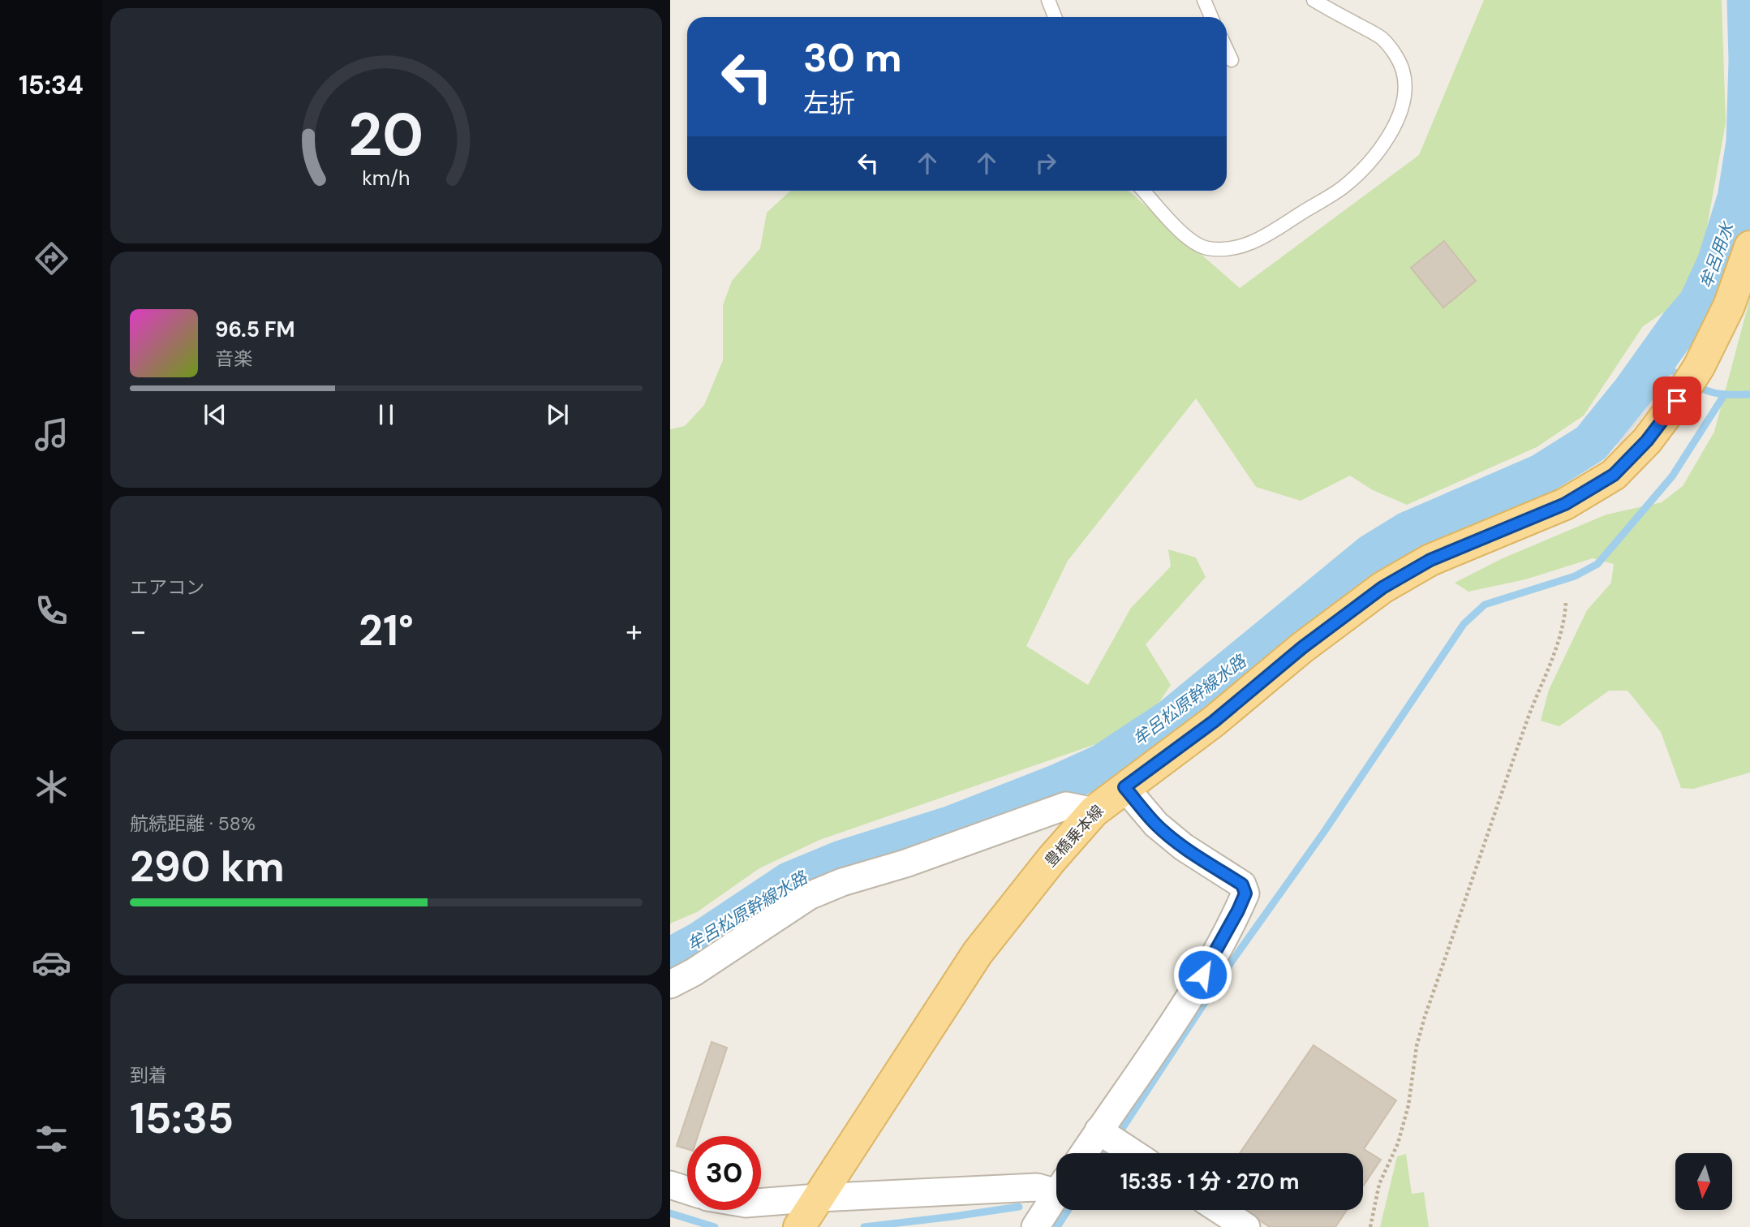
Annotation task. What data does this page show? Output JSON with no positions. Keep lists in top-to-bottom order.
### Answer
{
  "streets": {
    "main road": ["豊橋乗本線"]
  },
  "water": ["牟呂用水", "牟呂松原幹線水路"],
  "north": "bottom",
  "page": {
    "tabs": "15:34",
    "turn": ["30 m", "左折"],
    "song": ["96.5 FM", "音楽"],
    "tile": [
      "エアコン",
      ["航続距離 · 58%", "290 km"],
      ["到着", "15:35"]
    ],
    "heat": ["−", "21°", "+"],
    "limit": "30",
    "trip": "15:35 · 1 分 · 270 m",
    "gauge": ["20", "km/h"]
  }
}
